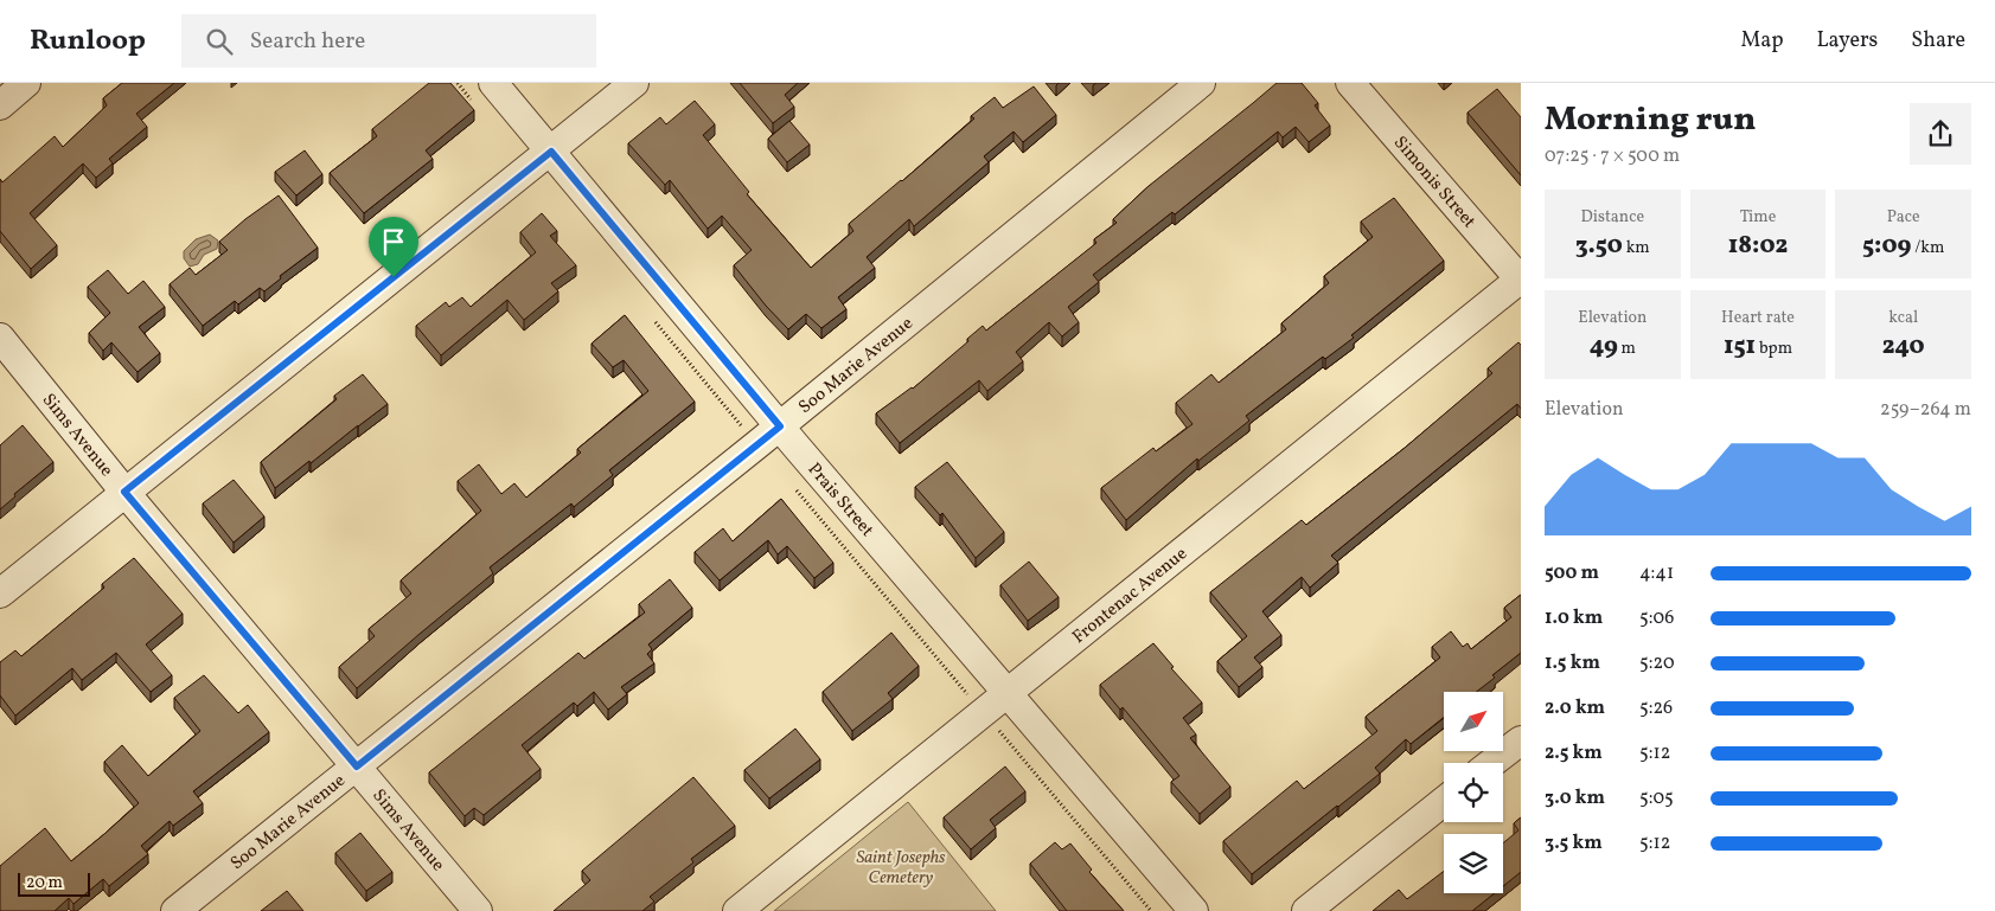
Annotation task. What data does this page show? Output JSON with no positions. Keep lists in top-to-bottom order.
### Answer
{
  "streets": {
    "street": [
      "Simonis Street",
      "Soo Marie Avenue",
      "Sims Avenue",
      "Prais Street",
      "Frontenac Avenue"
    ]
  },
  "crossings": [
    ["Simonis Street", "Frontenac Avenue"],
    ["Soo Marie Avenue", "Sims Avenue"],
    ["Soo Marie Avenue", "Prais Street"],
    ["Prais Street", "Frontenac Avenue"]
  ],
  "parks": ["Saint Josephs Cemetery"],
  "scale_bar": "20 m",
  "north": "top right",
  "page": {
    "header": "Runloop",
    "search": "Search here",
    "nav": ["Map", "Layers", "Share"],
    "heading": ["Morning run", "07:25 · 7 × 500 m"],
    "stats": [
      ["Distance", "3.50 km"],
      ["Time", "18:02"],
      ["Pace", "5:09 /km"],
      ["Elevation", "49 m"],
      ["Heart rate", "151 bpm"],
      ["kcal", "240"]
    ],
    "chart": ["Elevation", "259–264 m"],
    "list": [
      {
        "name": "500 m",
        "note": "4:41"
      },
      {
        "name": "1.0 km",
        "note": "5:06"
      },
      {
        "name": "1.5 km",
        "note": "5:20"
      },
      {
        "name": "2.0 km",
        "note": "5:26"
      },
      {
        "name": "2.5 km",
        "note": "5:12"
      },
      {
        "name": "3.0 km",
        "note": "5:05"
      },
      {
        "name": "3.5 km",
        "note": "5:12"
      }
    ],
    "scale": "20 m"
  }
}
